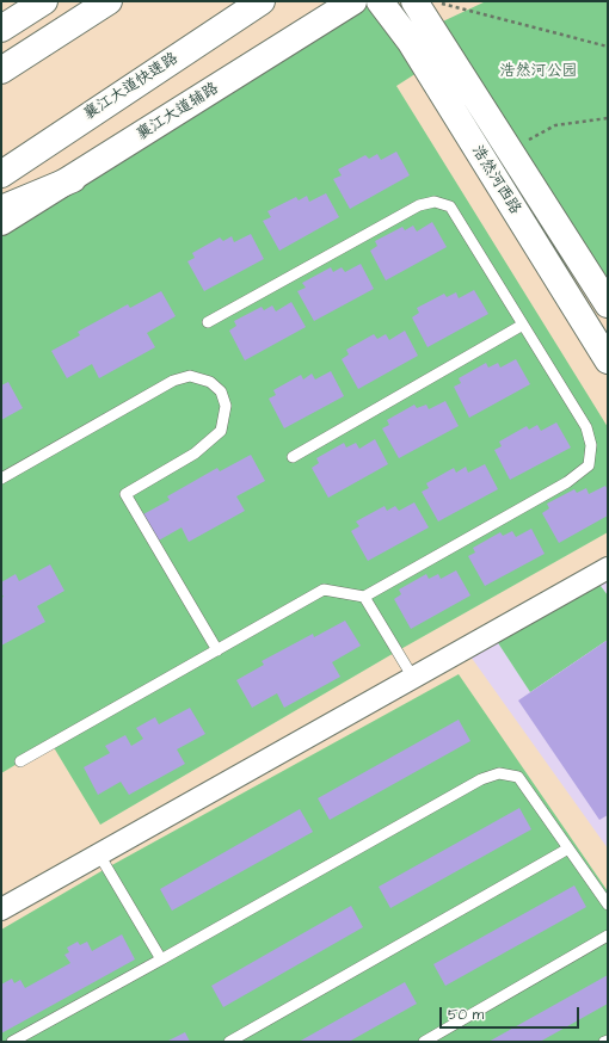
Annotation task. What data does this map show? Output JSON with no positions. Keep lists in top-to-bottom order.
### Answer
{
  "streets": {
    "main road": ["襄江大道快速路", "襄江大道辅路", "浩然河西路"]
  },
  "parks": ["浩然河公园"],
  "scale_bar": "50 m"
}
